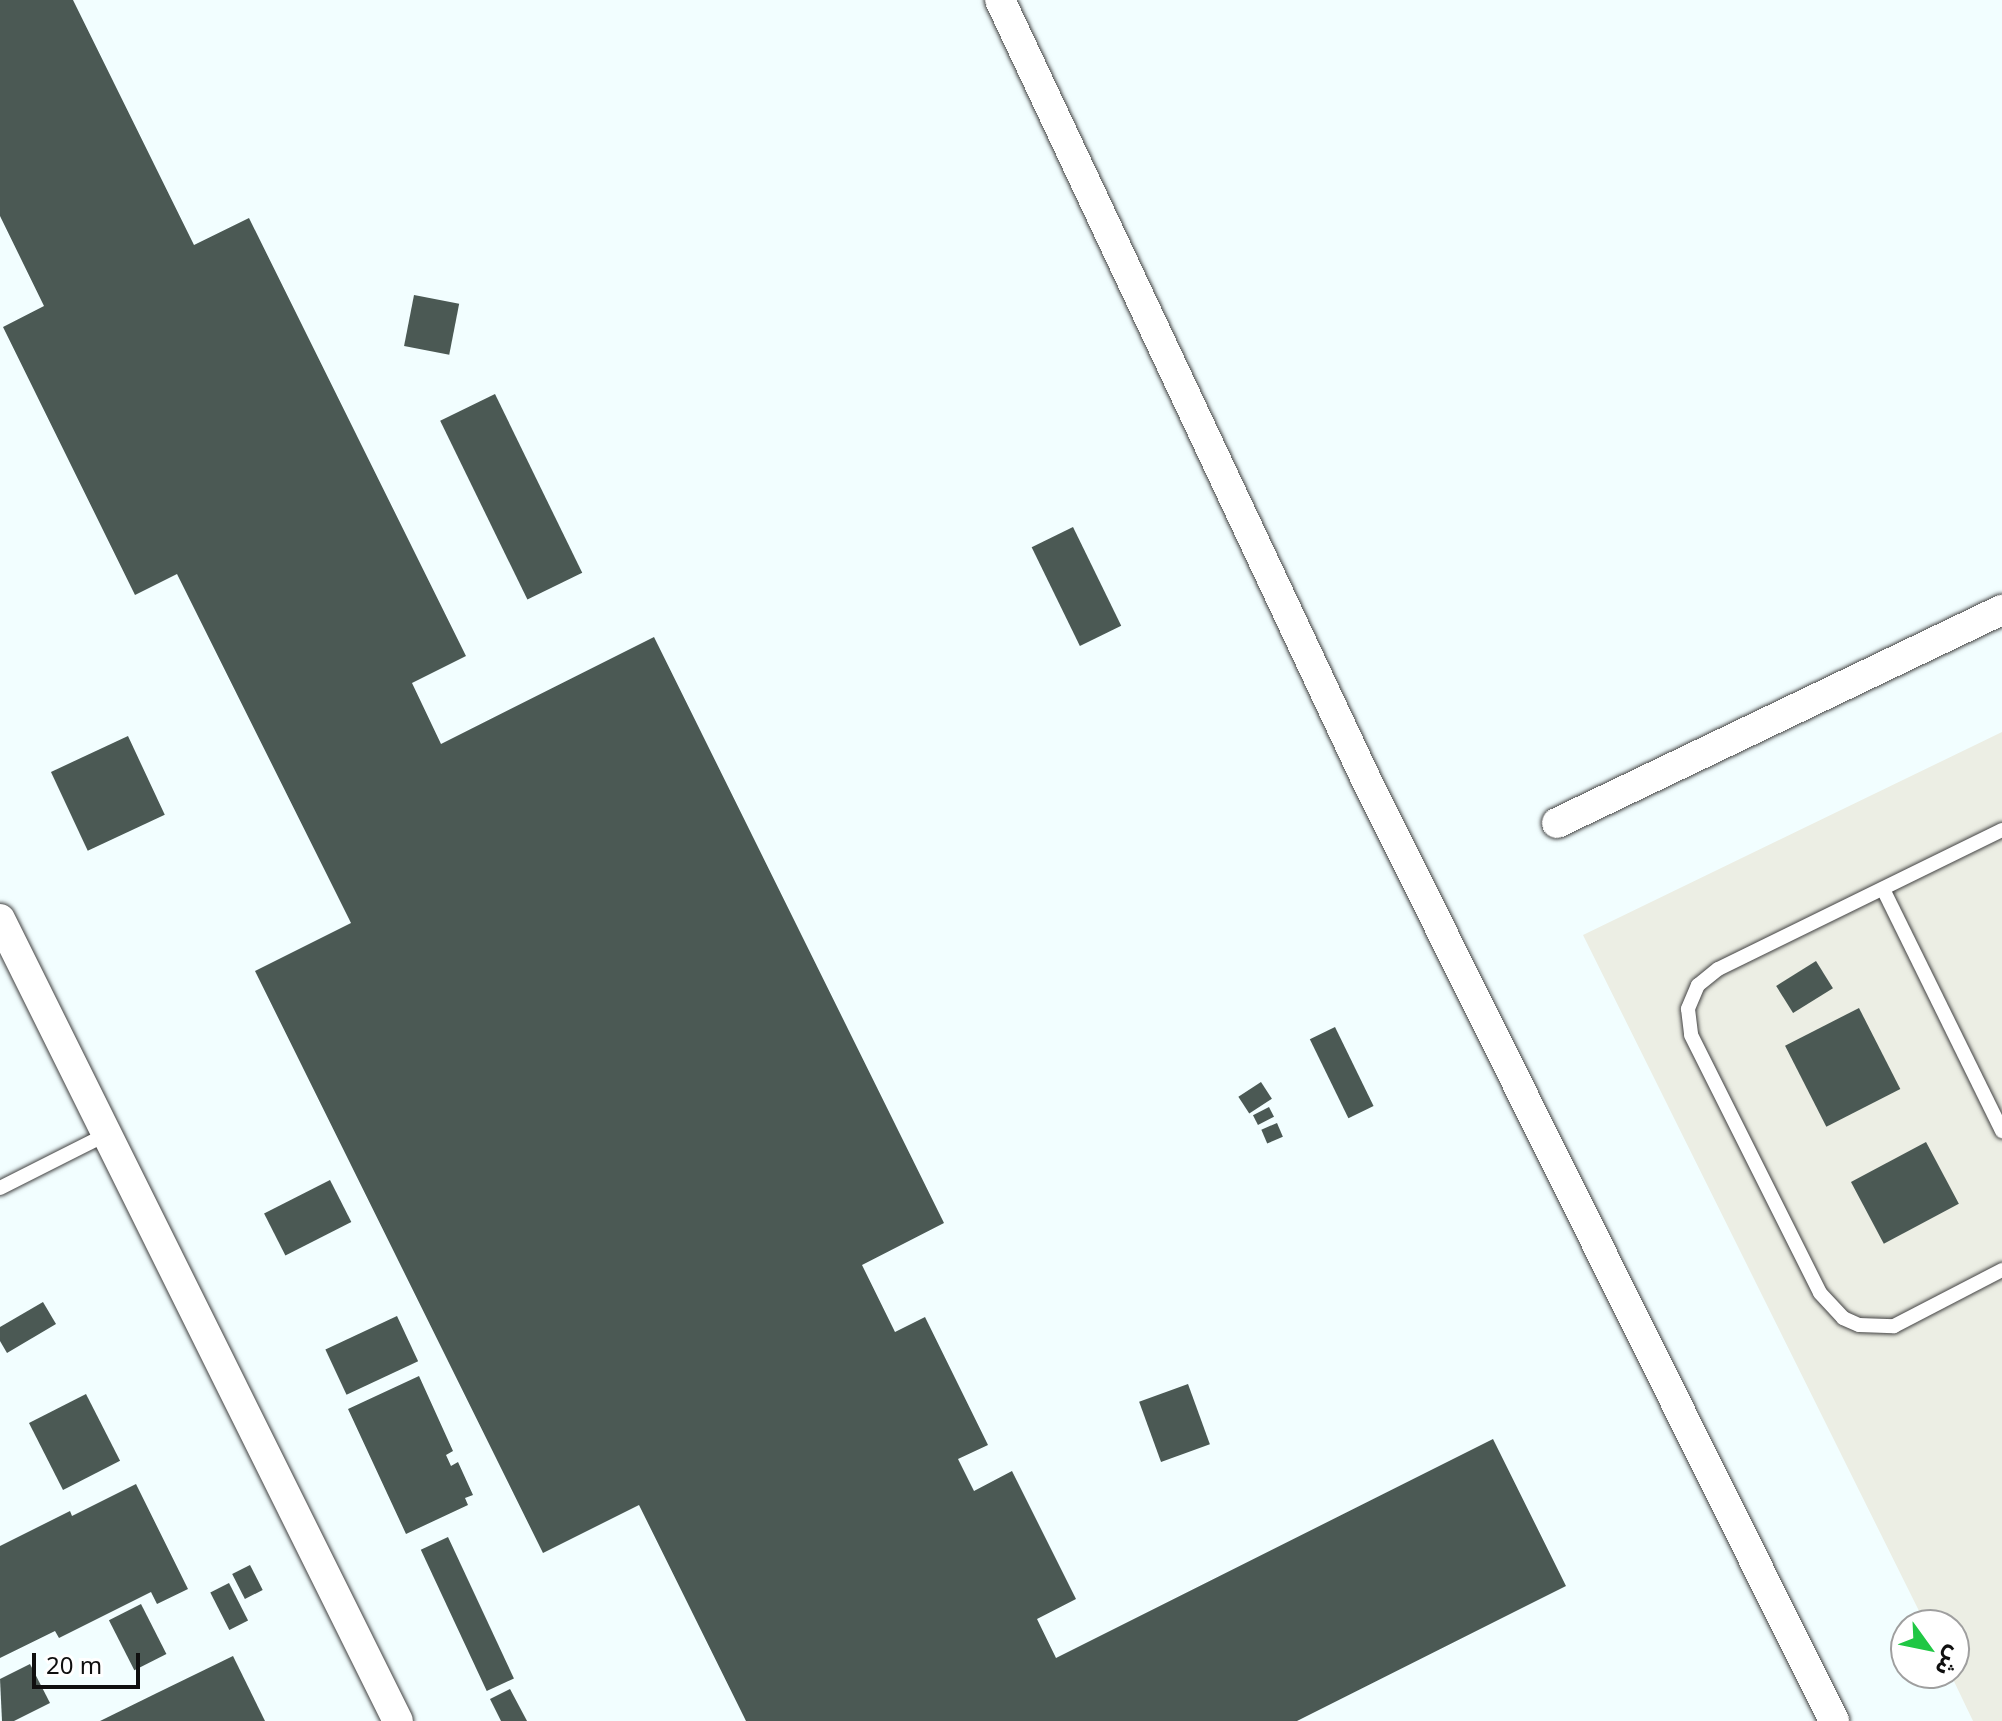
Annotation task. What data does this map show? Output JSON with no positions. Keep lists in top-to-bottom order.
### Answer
{
  "scale_bar": "20 m",
  "north": "bottom right"
}
